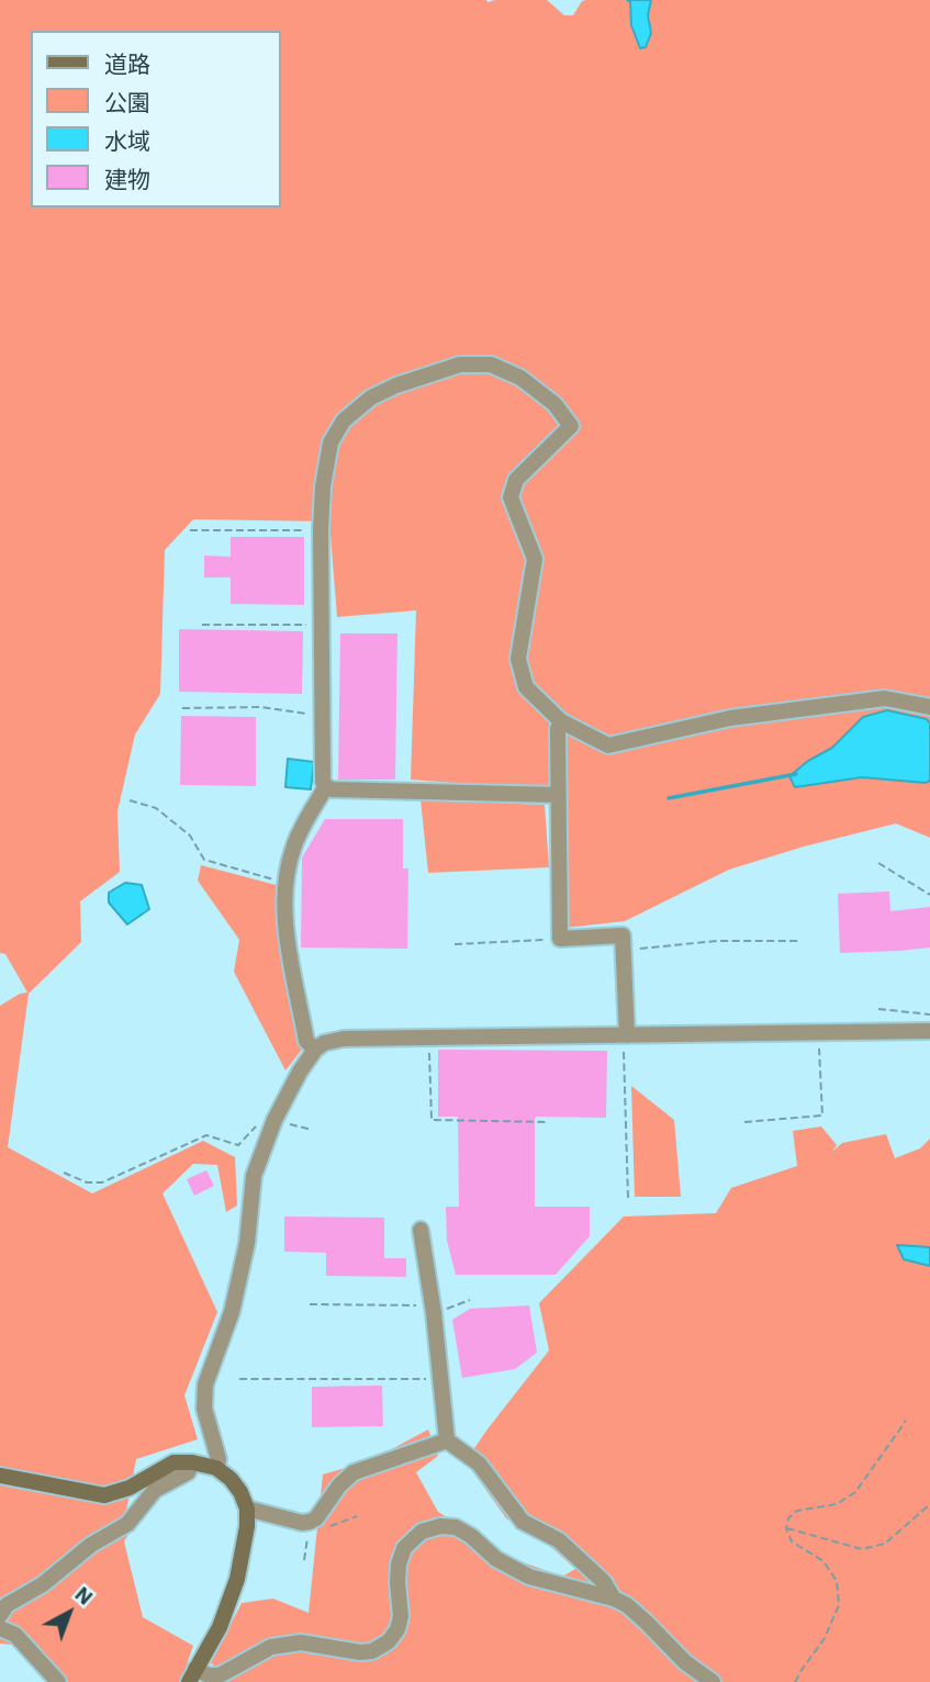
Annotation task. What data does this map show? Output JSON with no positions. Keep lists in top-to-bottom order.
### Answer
{
  "legend": [
    "道路",
    "公園",
    "水域",
    "建物"
  ],
  "north": "top right"
}
